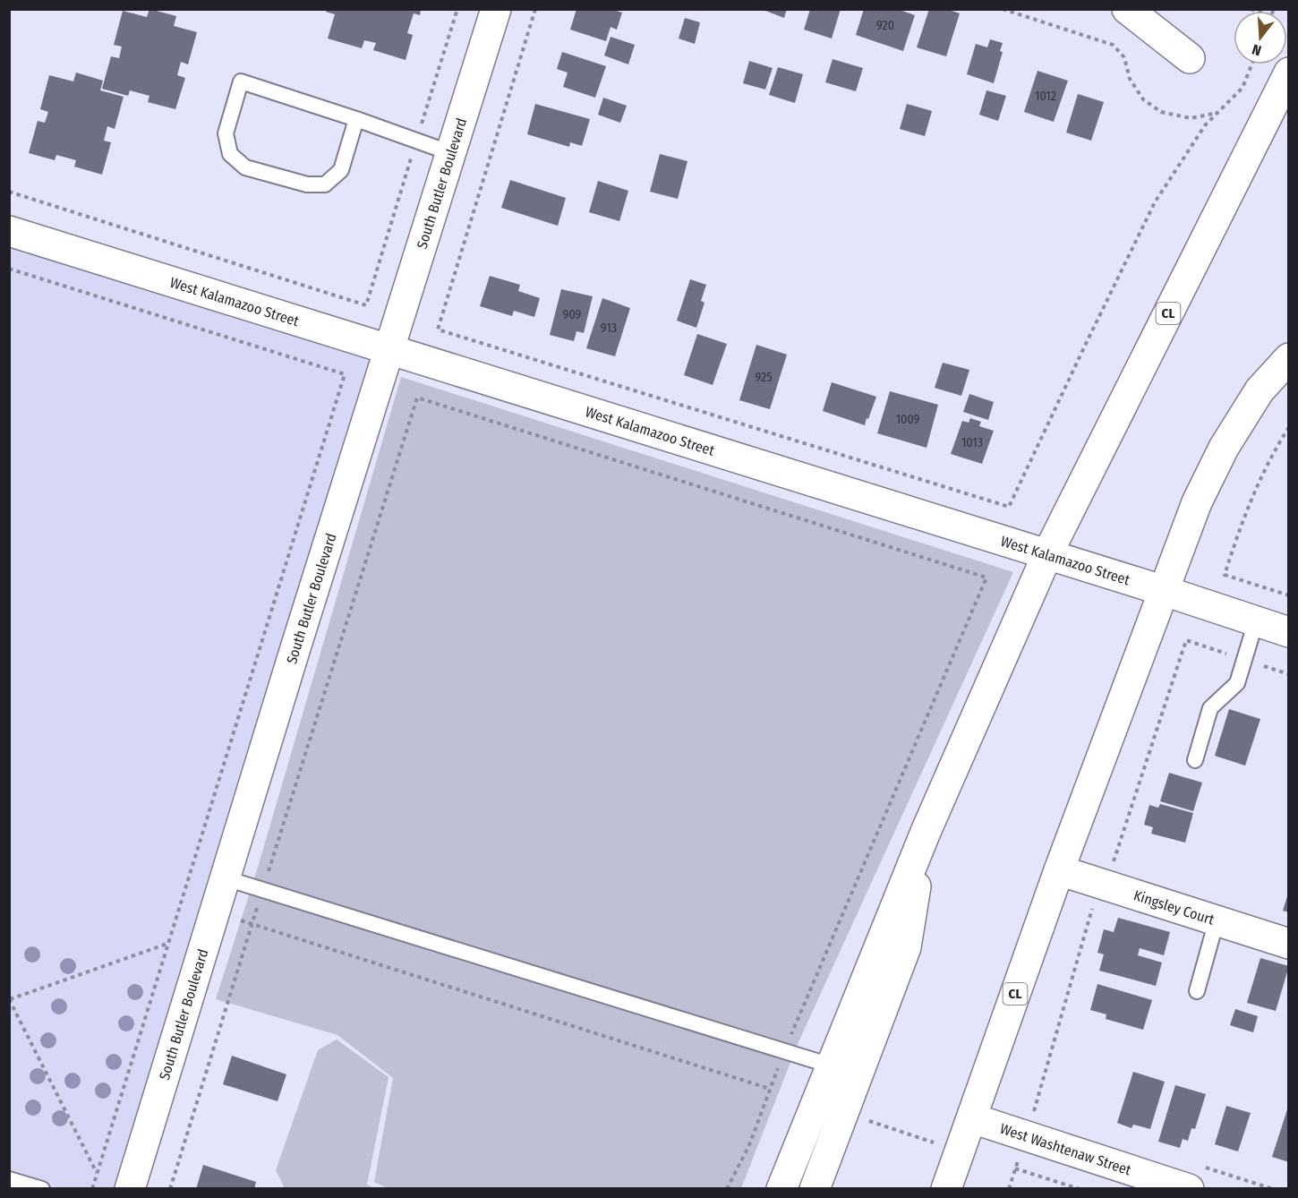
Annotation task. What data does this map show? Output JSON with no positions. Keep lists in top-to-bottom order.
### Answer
{
  "streets": {
    "street": [
      "South Butler Boulevard",
      "West Kalamazoo Street",
      "CL",
      "Kingsley Court",
      "West Washtenaw Street"
    ]
  },
  "crossings": [
    ["South Butler Boulevard", "West Kalamazoo Street"],
    ["West Kalamazoo Street", "CL"],
    ["CL", "Kingsley Court"],
    ["CL", "West Washtenaw Street"]
  ],
  "house_numbers": [
    "920",
    "1012",
    "909",
    "913",
    "925",
    "1009",
    "1013"
  ],
  "north": "bottom"
}
